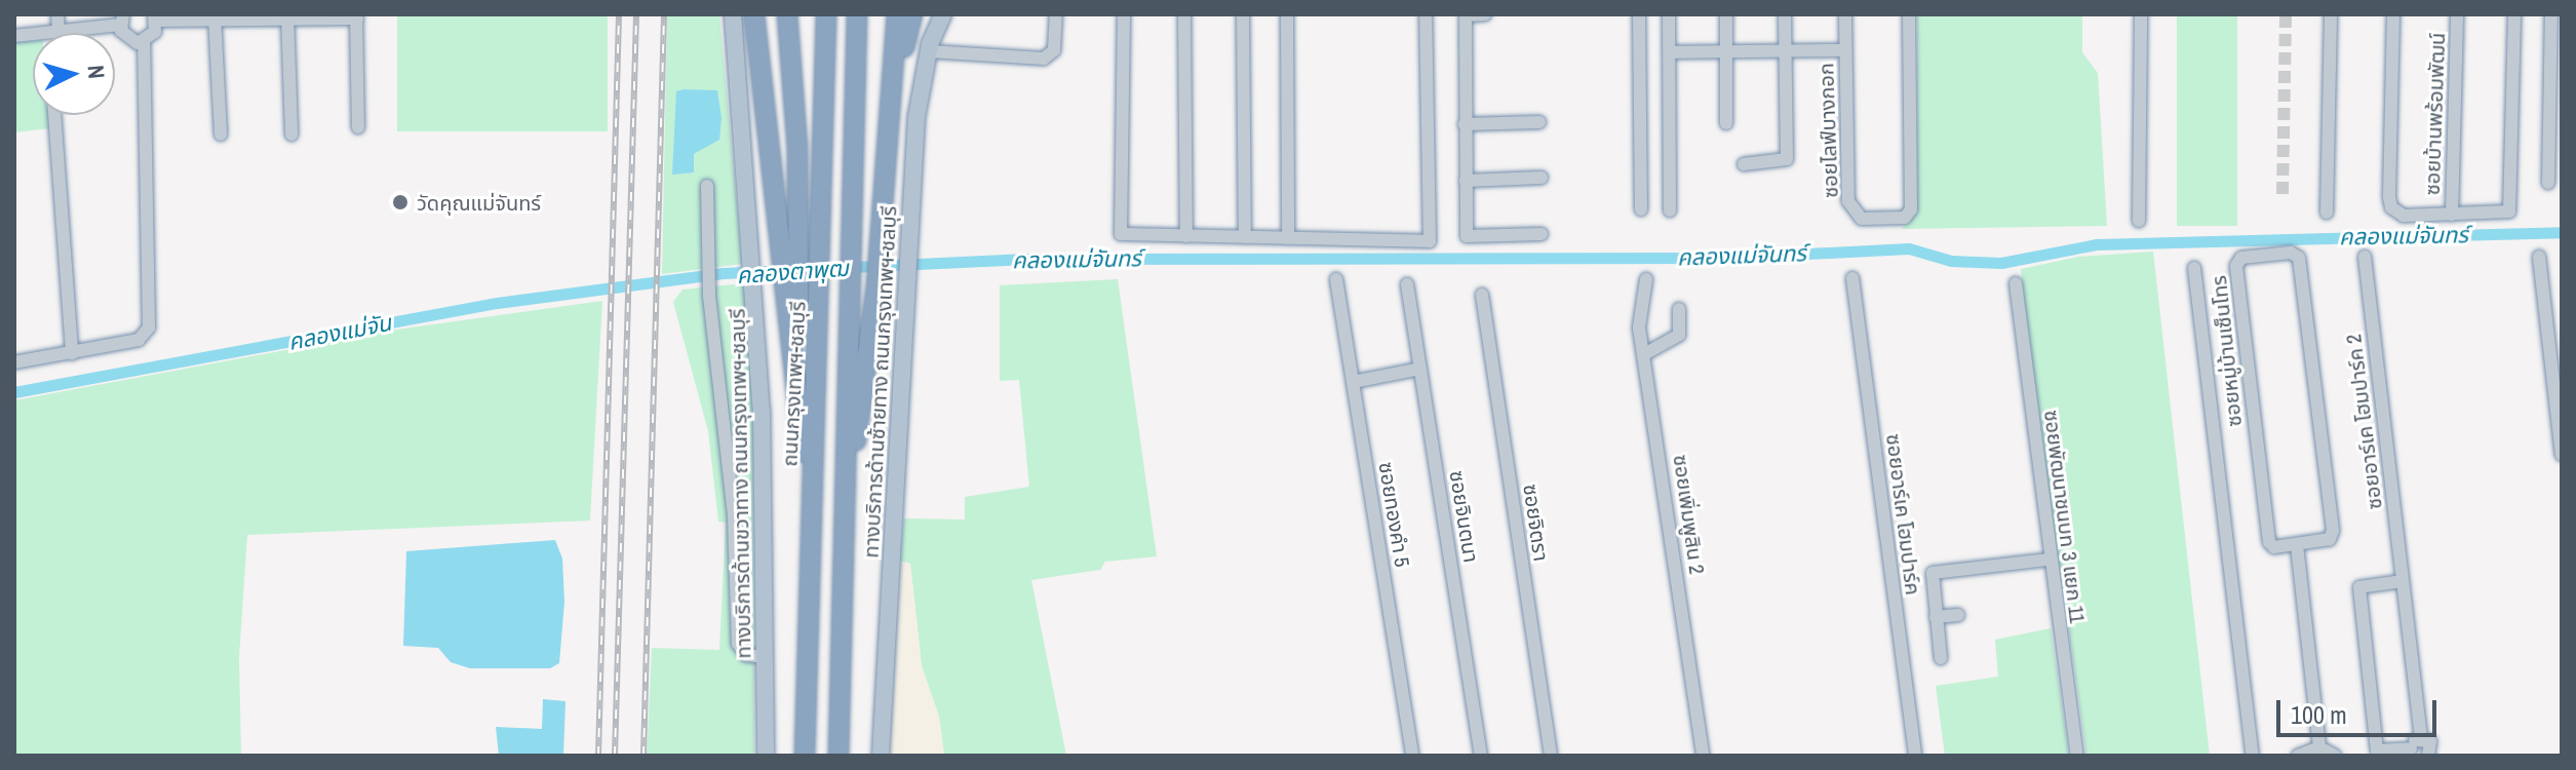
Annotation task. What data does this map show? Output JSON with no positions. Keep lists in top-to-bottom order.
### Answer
{
  "streets": {
    "highway": ["ถนนกรุงเทพฯ-ชลบุรี"],
    "main road": ["ทางบริการด้านซ้ายทาง ถนนกรุงเทพฯ-ชลบุรี", "ทางบริการด้านขวาทาง ถนนกรุงเทพฯ-ชลบุรี"],
    "street": [
      "ซอยบ้านพร้อมพัฒน์",
      "ซอยไลฟ์บางกอก",
      "ซอยหมู่บ้านเซ็นโทร",
      "ซอยอาร์เค โฮมปาร์ค 2",
      "ซอยทองคำ 5",
      "ซอยเพิ่มพูสิน 2",
      "ซอยอาร์เค โฮมปาร์ค",
      "ซอยจินตนา",
      "ซอยพัฒนาชนบท 3 แยก 11",
      "ซอยจิตรา"
    ]
  },
  "water": ["คลองแม่จันทร์", "คลองตาพุฒ", "คลองแม่จัน"],
  "places": ["วัดคุณแม่จันทร์"],
  "scale_bar": "100 m",
  "north": "right"
}
